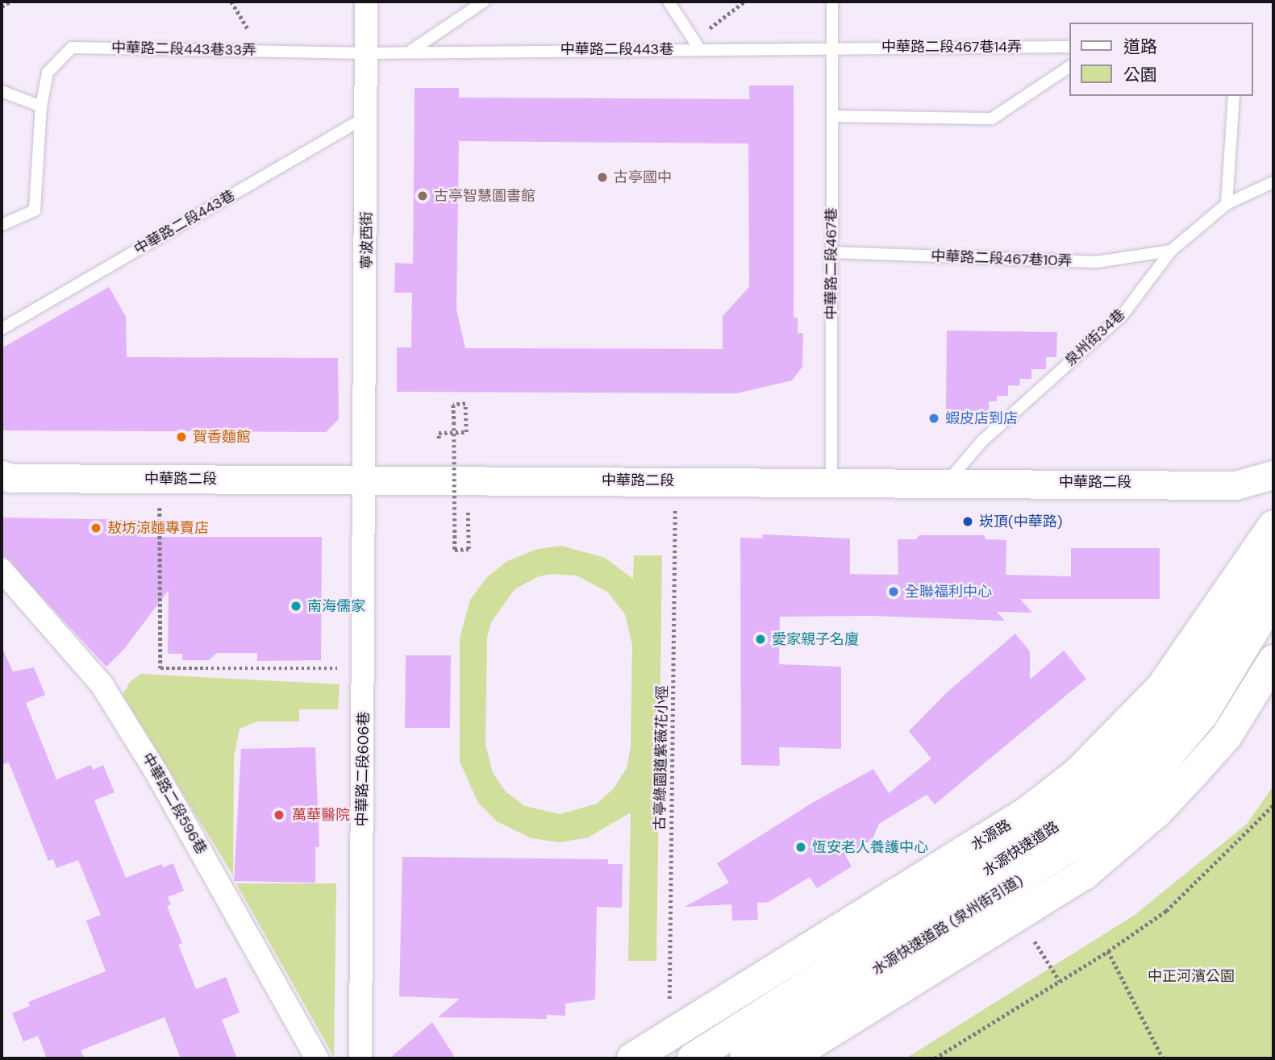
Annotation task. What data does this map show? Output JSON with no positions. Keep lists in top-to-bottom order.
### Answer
{
  "streets": {
    "main road": ["水源路", "水源快速道路", "水源快速道路 (泉州街引道)"],
    "street": [
      "寧波西街",
      "中華路二段",
      "中華路二段606巷",
      "中華路二段596巷"
    ],
    "lane": [
      "中華路二段467巷14弄",
      "中華路二段443巷33弄",
      "中華路二段443巷",
      "中華路二段467巷10弄",
      "中華路二段467巷",
      "泉州街34巷"
    ],
    "path": ["古亭綠園道紫薇花小徑"]
  },
  "crossings": [
    ["中華路二段467巷14弄", "中華路二段467巷"],
    ["中華路二段443巷33弄", "中華路二段443巷"],
    ["中華路二段443巷33弄", "寧波西街"],
    ["中華路二段443巷", "寧波西街"],
    ["寧波西街", "中華路二段"],
    ["寧波西街", "中華路二段606巷"],
    ["中華路二段467巷10弄", "中華路二段467巷"],
    ["中華路二段467巷10弄", "泉州街34巷"],
    ["中華路二段467巷", "中華路二段"],
    ["泉州街34巷", "中華路二段"],
    ["中華路二段", "古亭綠園道紫薇花小徑"],
    ["中華路二段", "中華路二段606巷"],
    ["古亭綠園道紫薇花小徑", "水源路"]
  ],
  "parks": ["中正河濱公園"],
  "places": [
    "古亭國中",
    "古亭智慧圖書館",
    "蝦皮店到店",
    "賀香麵館",
    "崁頂(中華路)",
    "敖坊涼麵專賣店",
    "全聯福利中心",
    "南海儒家",
    "愛家親子名廈",
    "萬華醫院",
    "恆安老人養護中心"
  ],
  "legend": ["道路", "公園"]
}
